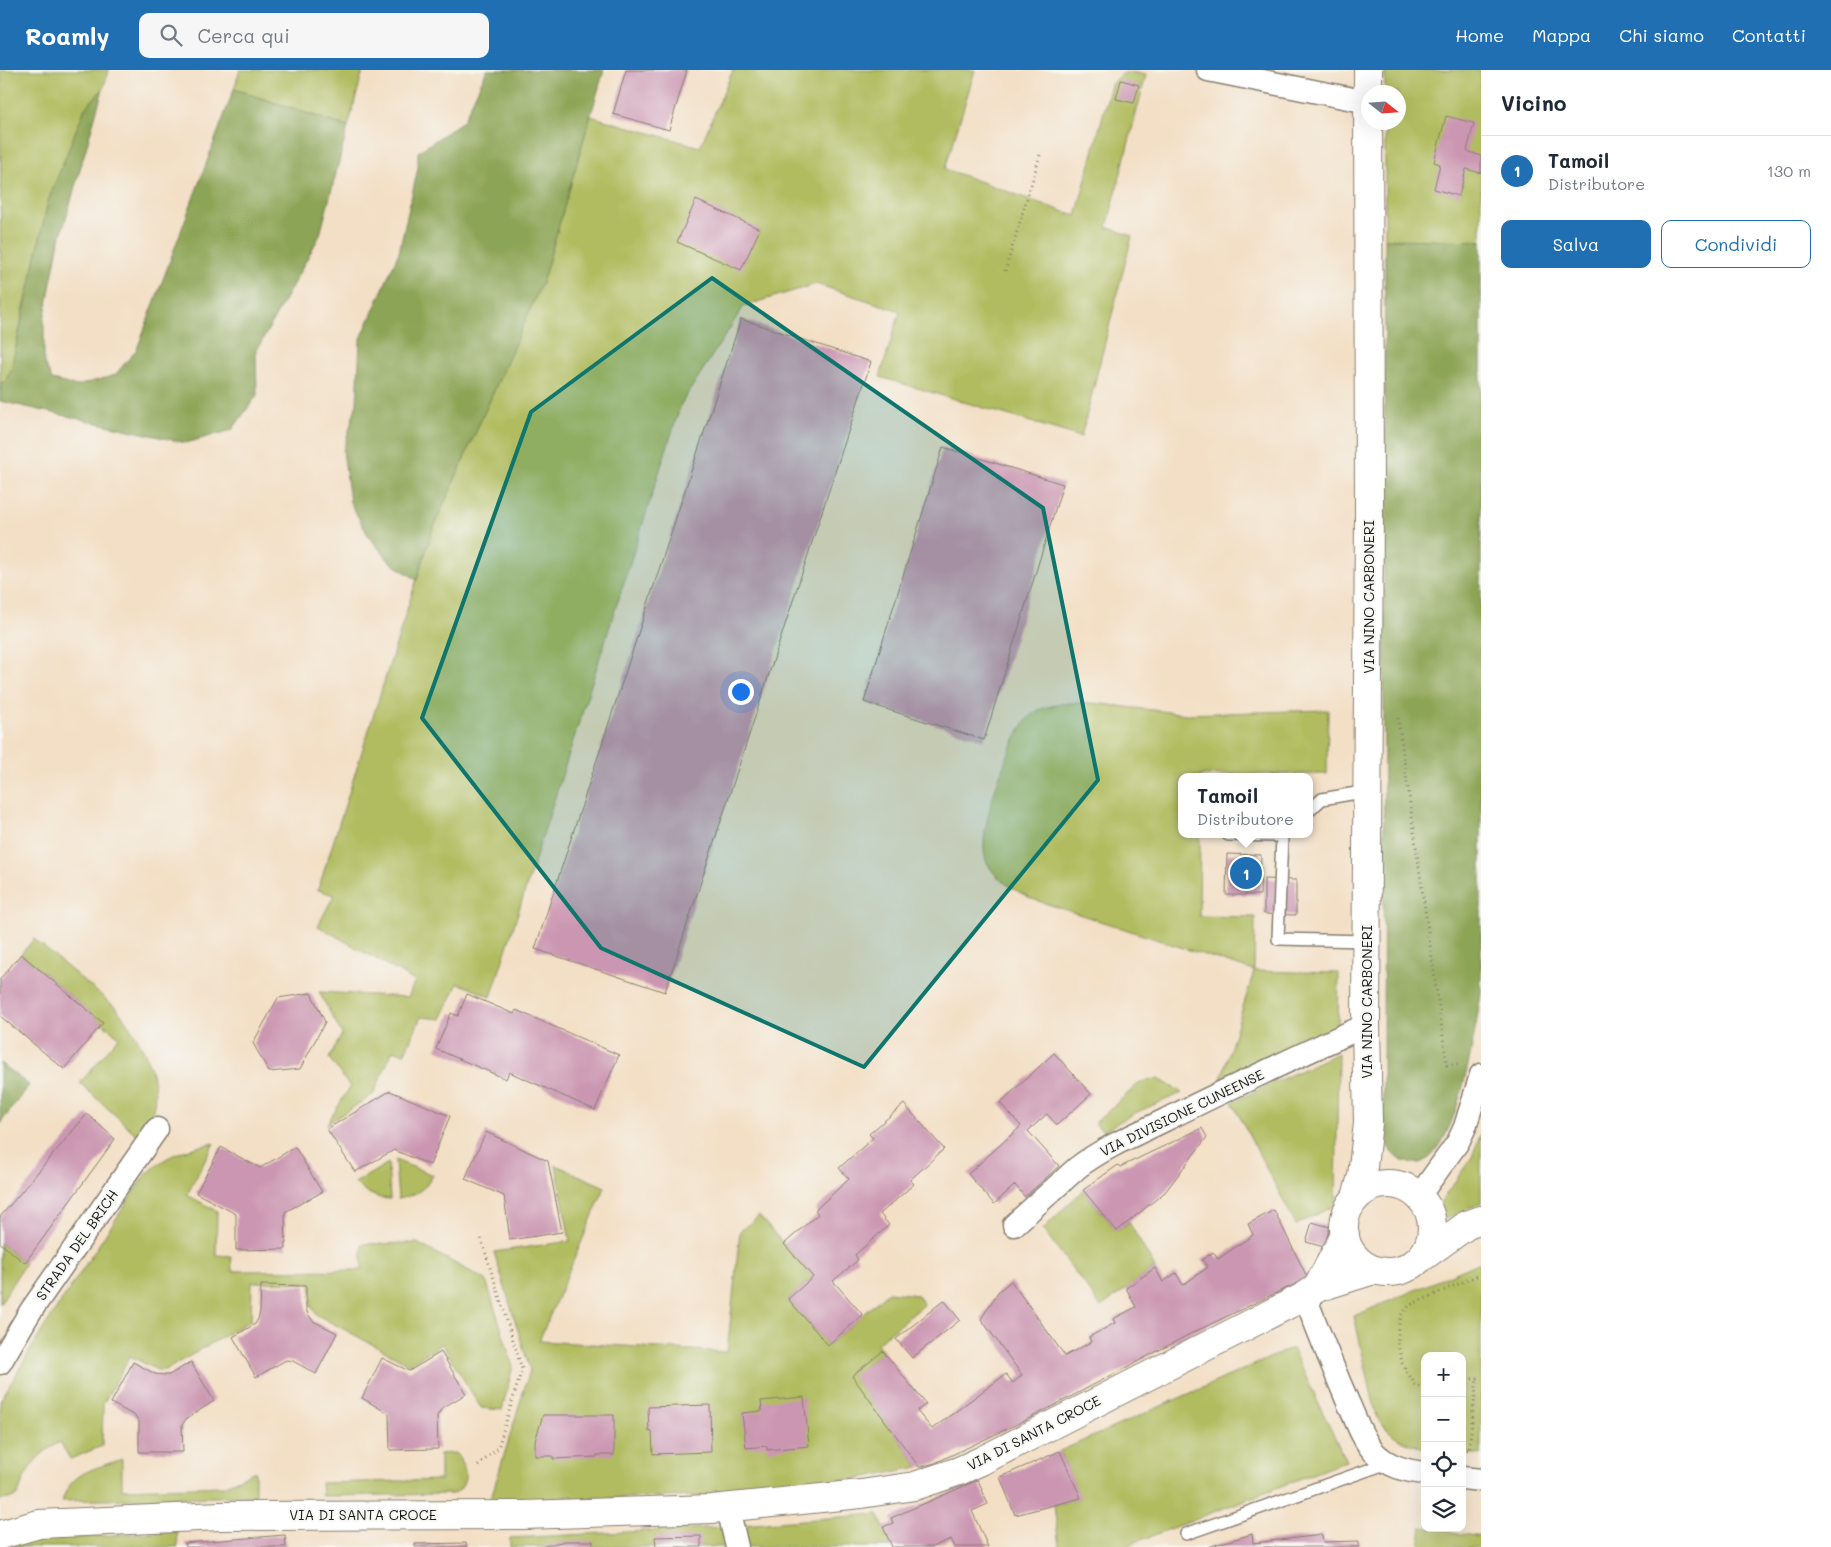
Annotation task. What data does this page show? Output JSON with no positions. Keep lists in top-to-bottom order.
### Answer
{
  "streets": {
    "main road": ["VIA NINO CARBONERI", "VIA DI SANTA CROCE"],
    "street": ["VIA DIVISIONE CUNEENSE", "STRADA DEL BRICH"]
  },
  "crossings": [
    ["VIA NINO CARBONERI", "VIA DIVISIONE CUNEENSE"],
    ["VIA NINO CARBONERI", "VIA DI SANTA CROCE"]
  ],
  "north": "right",
  "page": {
    "header": "Roamly",
    "search": "Cerca qui",
    "nav": [
      "Home",
      "Mappa",
      "Chi siamo",
      "Contatti"
    ],
    "heading": "Vicino",
    "list": [
      {
        "mark": "1",
        "name": "Tamoil",
        "note": "Distributore",
        "value": "130 m"
      }
    ],
    "buttons": ["Salva", "Condividi"],
    "popup": ["Tamoil", "Distributore"],
    "pins": "1",
    "map_buttons": ["+", "−"]
  }
}
